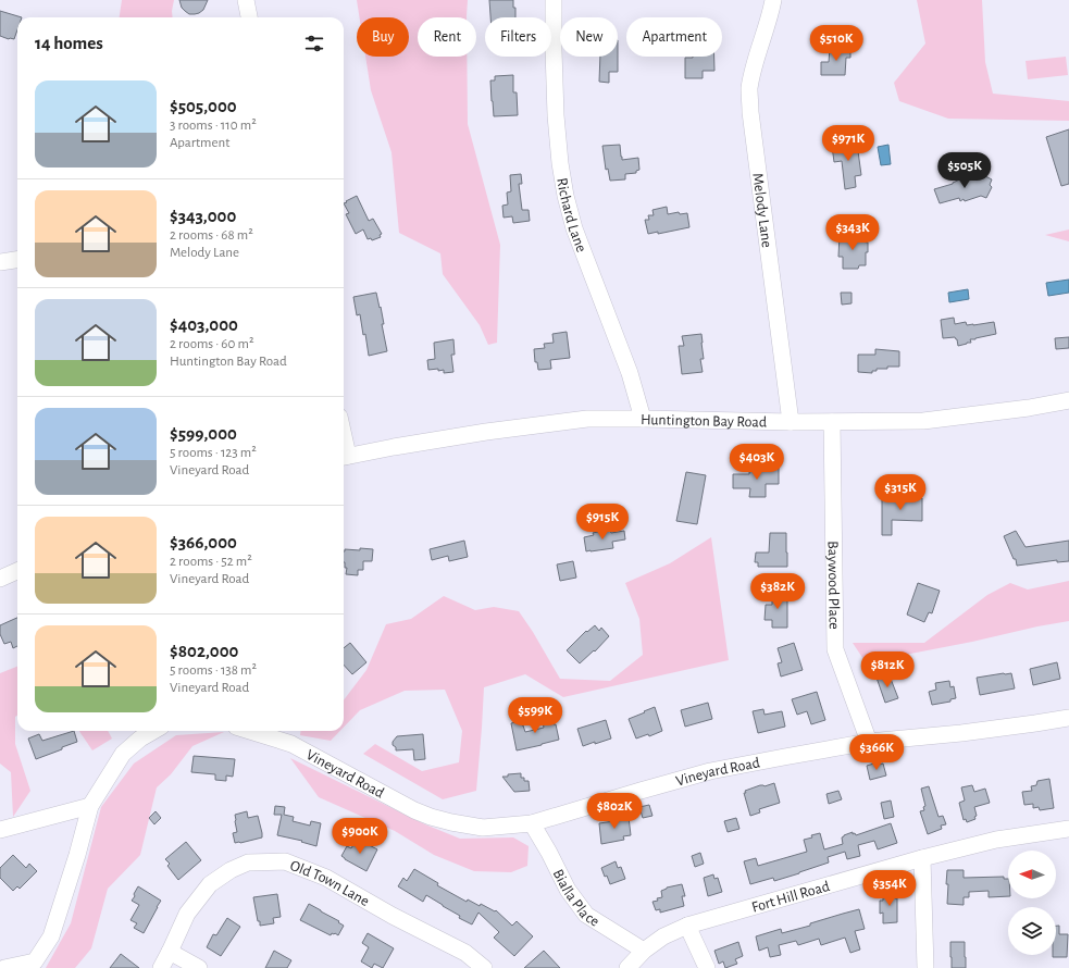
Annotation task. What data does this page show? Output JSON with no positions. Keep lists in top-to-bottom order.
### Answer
{
  "streets": {
    "street": [
      "Melody Lane",
      "Richard Lane",
      "Huntington Bay Road",
      "Baywood Place",
      "Vineyard Road",
      "Old Town Lane",
      "Bialla Place",
      "Fort Hill Road"
    ]
  },
  "crossings": [
    ["Melody Lane", "Huntington Bay Road"],
    ["Richard Lane", "Huntington Bay Road"],
    ["Huntington Bay Road", "Baywood Place"],
    ["Baywood Place", "Vineyard Road"],
    ["Vineyard Road", "Bialla Place"],
    ["Bialla Place", "Fort Hill Road"]
  ],
  "north": "left",
  "page": {
    "chip": [
      "Buy",
      "Rent",
      "Filters",
      "New",
      "Apartment"
    ],
    "heading": "14 homes",
    "price": [
      "$510K",
      "$971K",
      "$505K",
      "$343K",
      "$403K",
      "$315K",
      "$915K",
      "$382K",
      "$812K",
      "$599K",
      "$366K",
      "$802K",
      "$900K",
      "$354K"
    ],
    "list": [
      {
        "name": "$505,000",
        "note": "3 rooms · 110 m² · Apartment"
      },
      {
        "name": "$343,000",
        "note": "2 rooms · 68 m² · Melody Lane"
      },
      {
        "name": "$403,000",
        "note": "2 rooms · 60 m² · Huntington Bay Road"
      },
      {
        "name": "$599,000",
        "note": "5 rooms · 123 m² · Vineyard Road"
      },
      {
        "name": "$366,000",
        "note": "2 rooms · 52 m² · Vineyard Road"
      },
      {
        "name": "$802,000",
        "note": "5 rooms · 138 m² · Vineyard Road"
      }
    ]
  }
}
